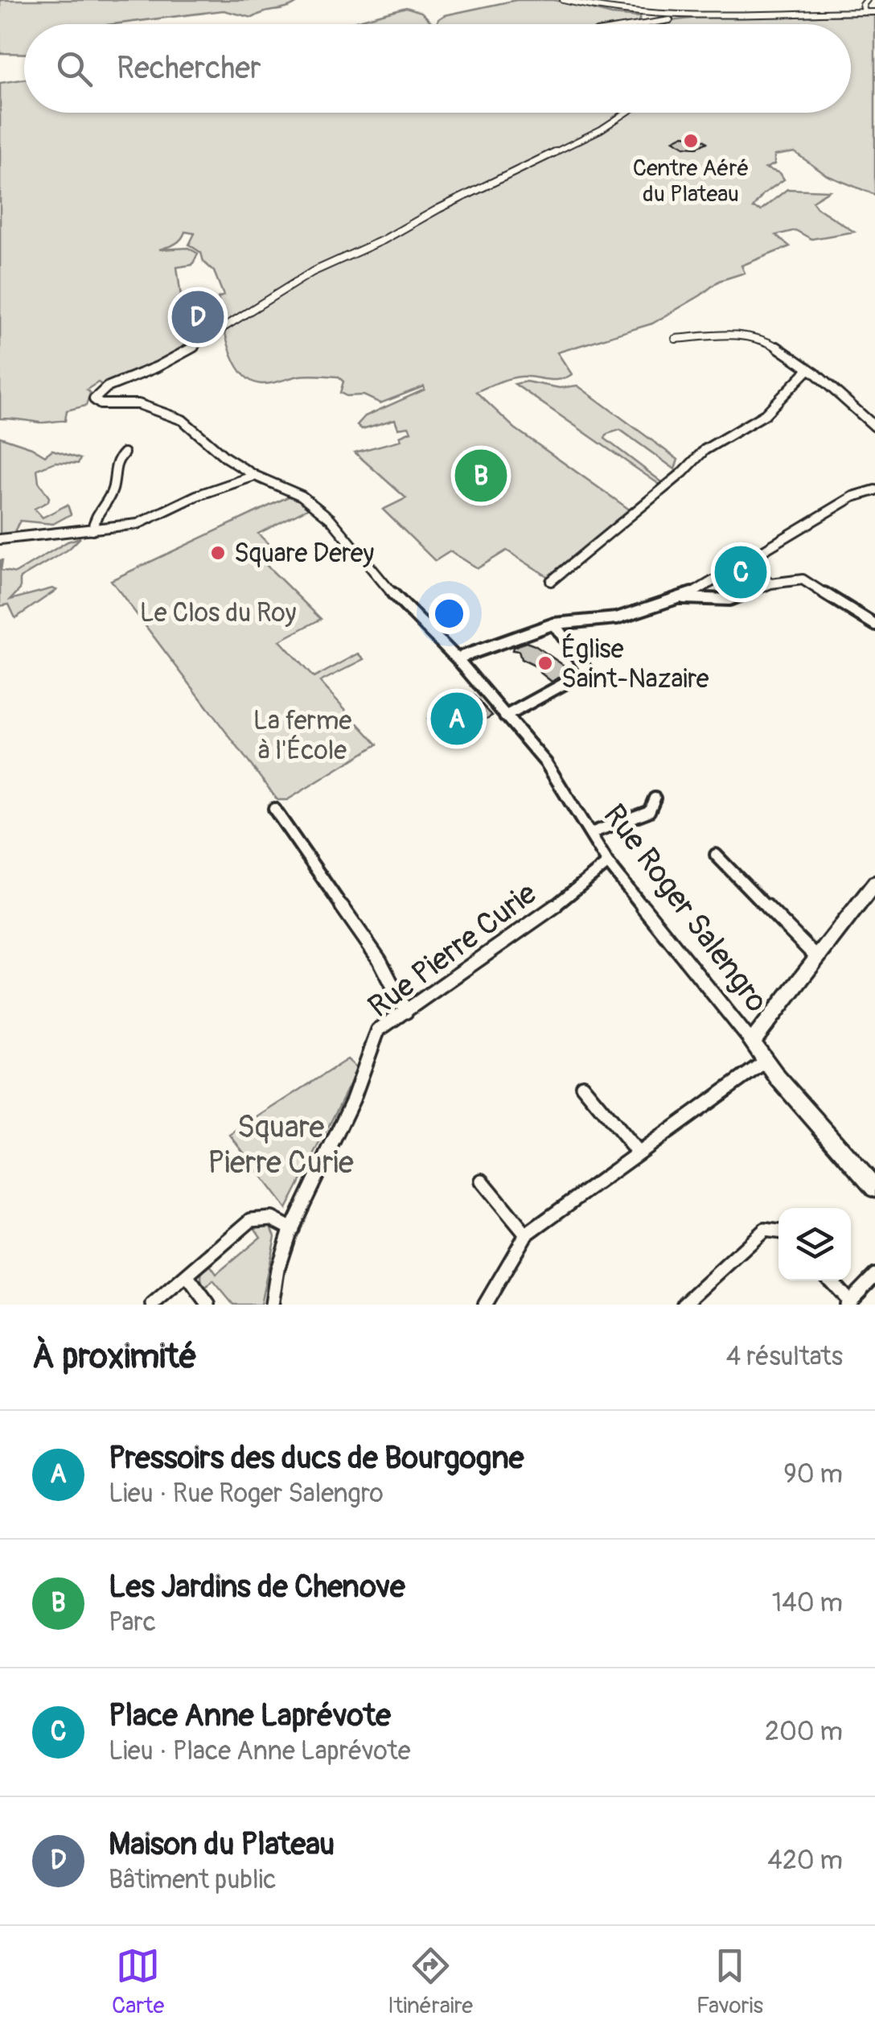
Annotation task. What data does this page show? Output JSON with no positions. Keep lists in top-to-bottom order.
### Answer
{
  "streets": {
    "street": ["Rue Roger Salengro", "Rue Pierre Curie"]
  },
  "crossings": [
    ["Rue Roger Salengro", "Rue Pierre Curie"]
  ],
  "parks": ["Le Clos du Roy", "La ferme à l'École", "Square Pierre Curie"],
  "places": ["Centre Aéré du Plateau", "Square Derey", "Église Saint-Nazaire"],
  "page": {
    "search": "Rechercher",
    "pins": [
      "D",
      "B",
      "C",
      "A"
    ],
    "heading": ["À proximité", "4 résultats"],
    "list": [
      {
        "mark": "A",
        "name": "Pressoirs des ducs de Bourgogne",
        "note": "Lieu · Rue Roger Salengro",
        "value": "90 m"
      },
      {
        "mark": "B",
        "name": "Les Jardins de Chenove",
        "note": "Parc",
        "value": "140 m"
      },
      {
        "mark": "C",
        "name": "Place Anne Laprévote",
        "note": "Lieu · Place Anne Laprévote",
        "value": "200 m"
      },
      {
        "mark": "D",
        "name": "Maison du Plateau",
        "note": "Bâtiment public",
        "value": "420 m"
      }
    ],
    "nav": ["Carte", "Itinéraire", "Favoris"]
  }
}
